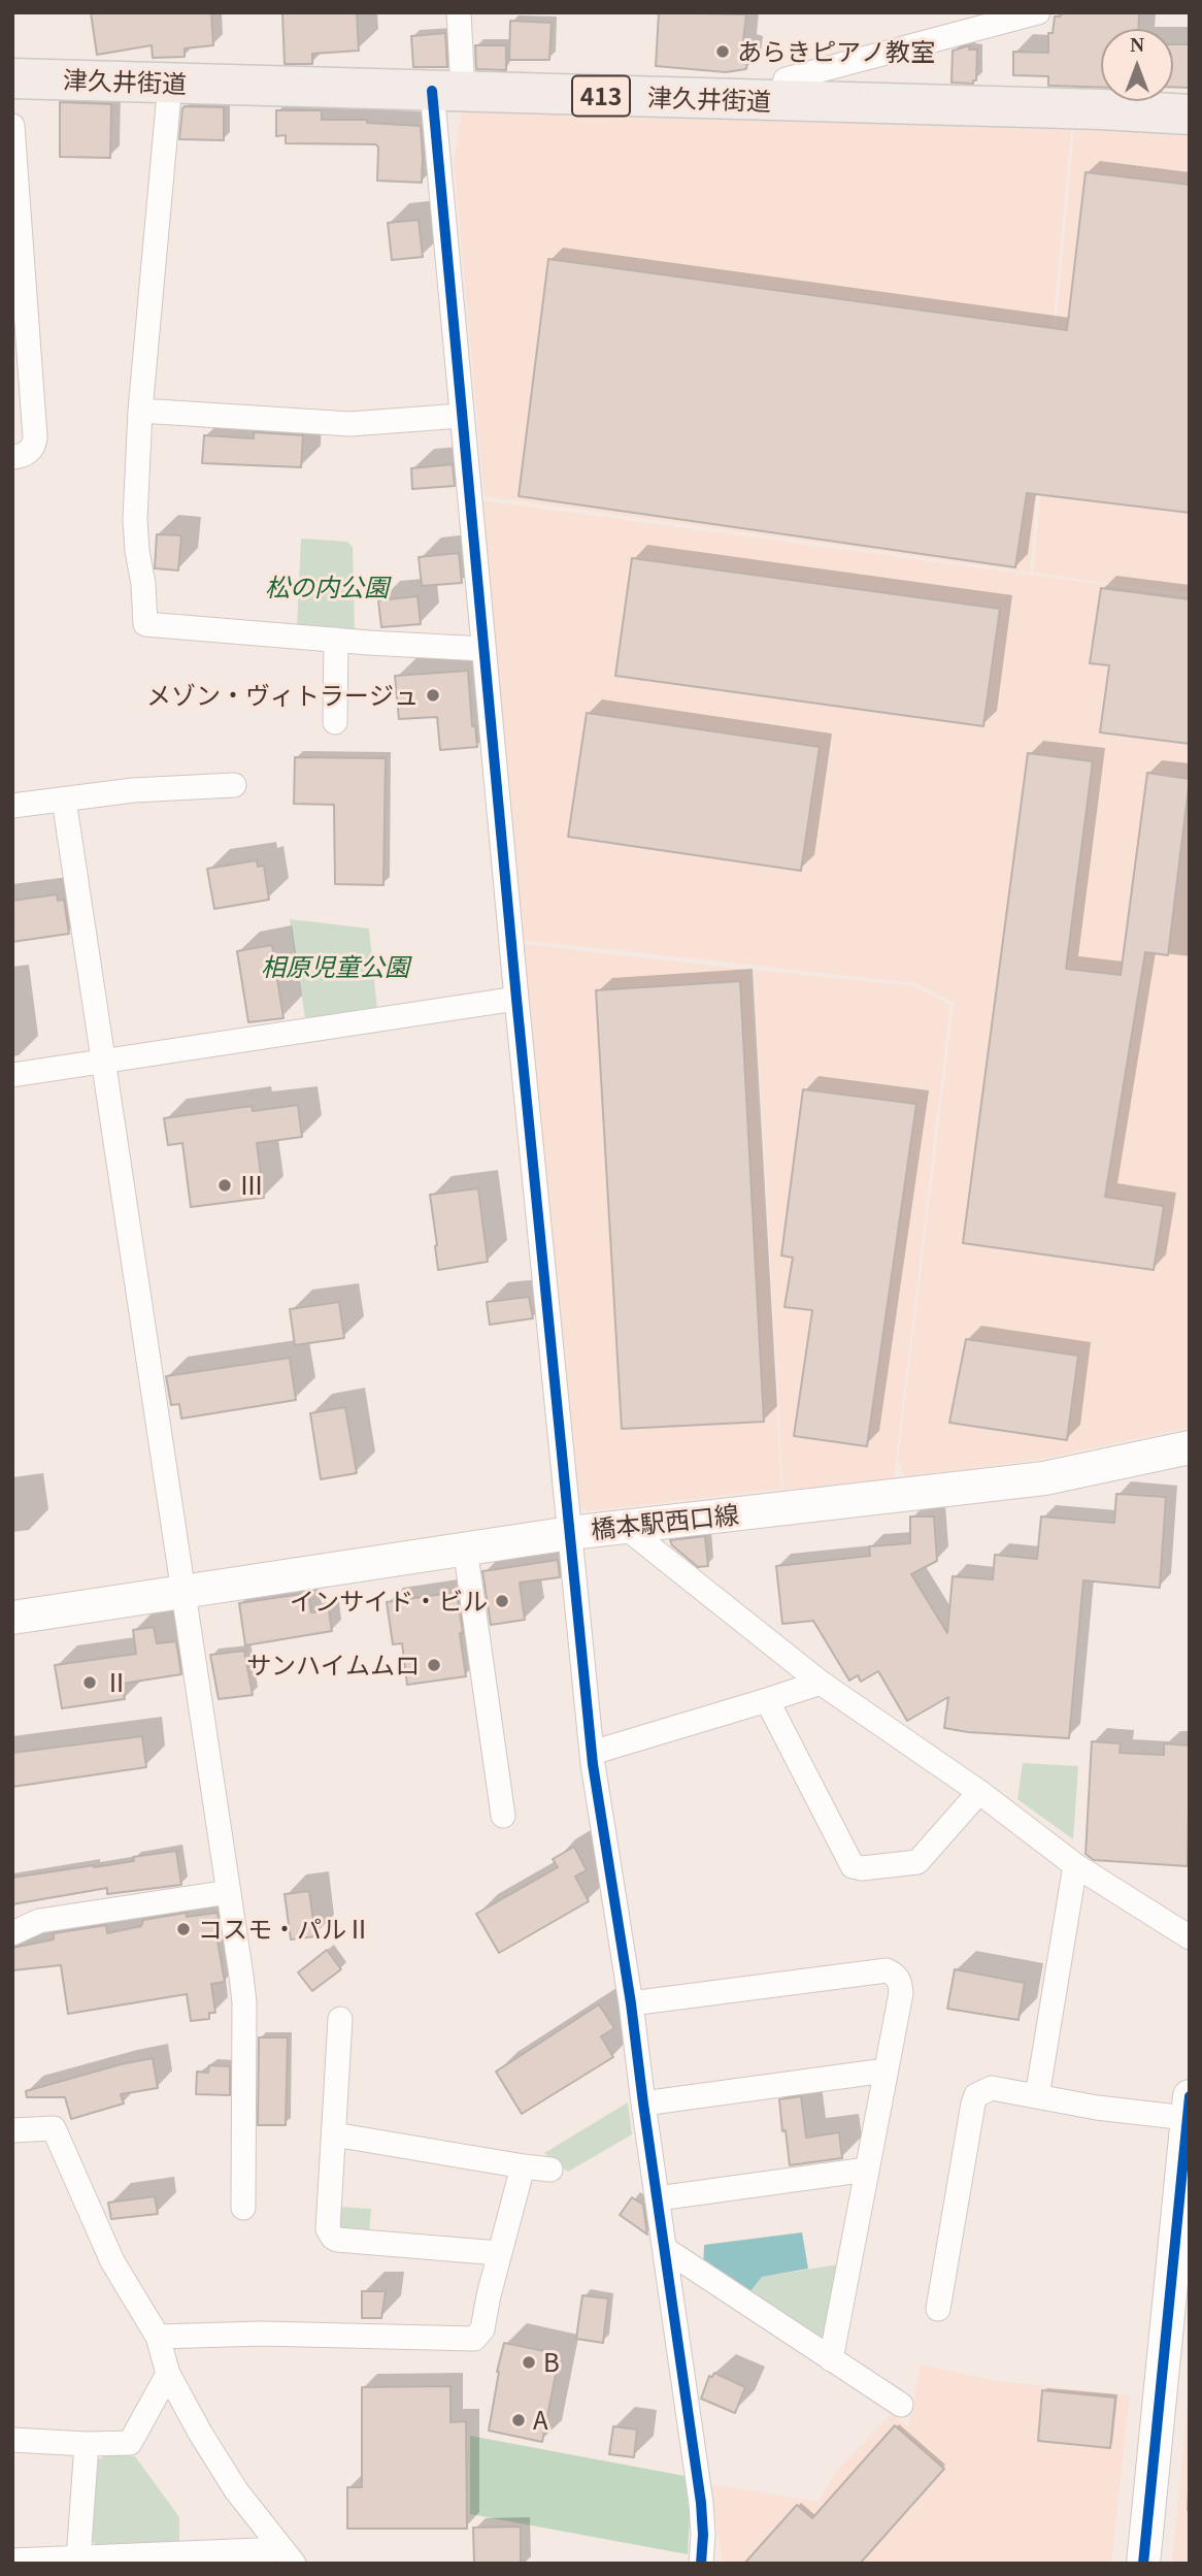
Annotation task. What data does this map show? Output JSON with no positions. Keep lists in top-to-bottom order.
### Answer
{
  "streets": {
    "highway": ["津久井街道", "413"],
    "street": ["橋本駅西口線"]
  },
  "parks": ["松の内公園", "相原児童公園"],
  "places": [
    "あらきピアノ教室",
    "メゾン・ヴィトラージュ",
    "Ⅲ",
    "インサイド・ビル",
    "サンハイムムロ",
    "Ⅱ",
    "コスモ・パルⅡ",
    "B",
    "A"
  ],
  "north": "top"
}
